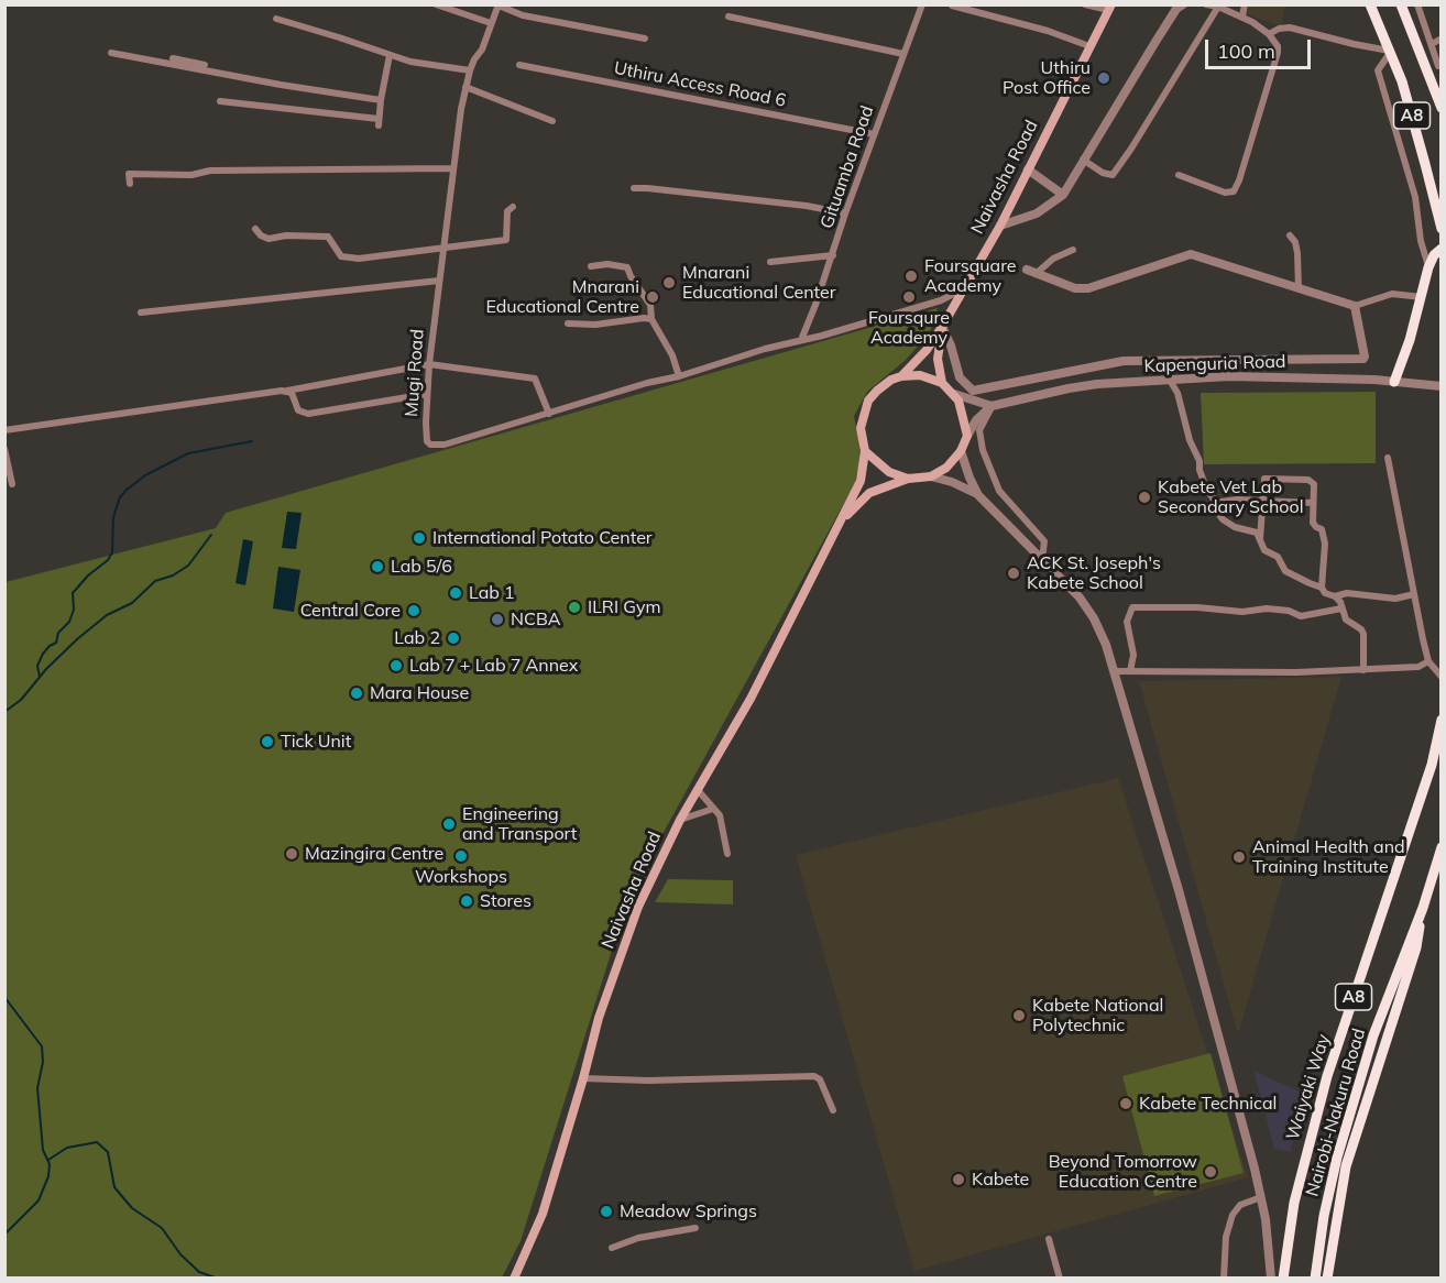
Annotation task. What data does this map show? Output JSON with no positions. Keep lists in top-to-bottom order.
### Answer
{
  "streets": {
    "highway": ["A8", "Waiyaki Way", "Nairobi-Nakuru Road"],
    "main road": ["Naivasha Road"],
    "street": [
      "Uthiru Access Road 6",
      "Gituamba Road",
      "Kapenguria Road",
      "Mugi Road"
    ]
  },
  "crossings": [
    ["Uthiru Access Road 6", "Gituamba Road"],
    ["Gituamba Road", "Mugi Road"],
    ["Naivasha Road", "Mugi Road"]
  ],
  "places": [
    "Uthiru Post Office",
    "Foursquare Academy",
    "Mnarani Educational Center",
    "Mnarani Educational Centre",
    "Foursqure Academy",
    "Kabete Vet Lab Secondary School",
    "International Potato Center",
    "Lab 5/6",
    "ACK St. Joseph's Kabete School",
    "Lab 1",
    "ILRI Gym",
    "Central Core",
    "NCBA",
    "Lab 2",
    "Lab 7 + Lab 7 Annex",
    "Mara House",
    "Tick Unit",
    "Engineering and Transport",
    "Mazingira Centre",
    "Workshops",
    "Animal Health and Training Institute",
    "Stores",
    "Kabete National Polytechnic",
    "Kabete Technical",
    "Beyond Tomorrow Education Centre",
    "Kabete",
    "Meadow Springs"
  ],
  "scale_bar": "100 m"
}
